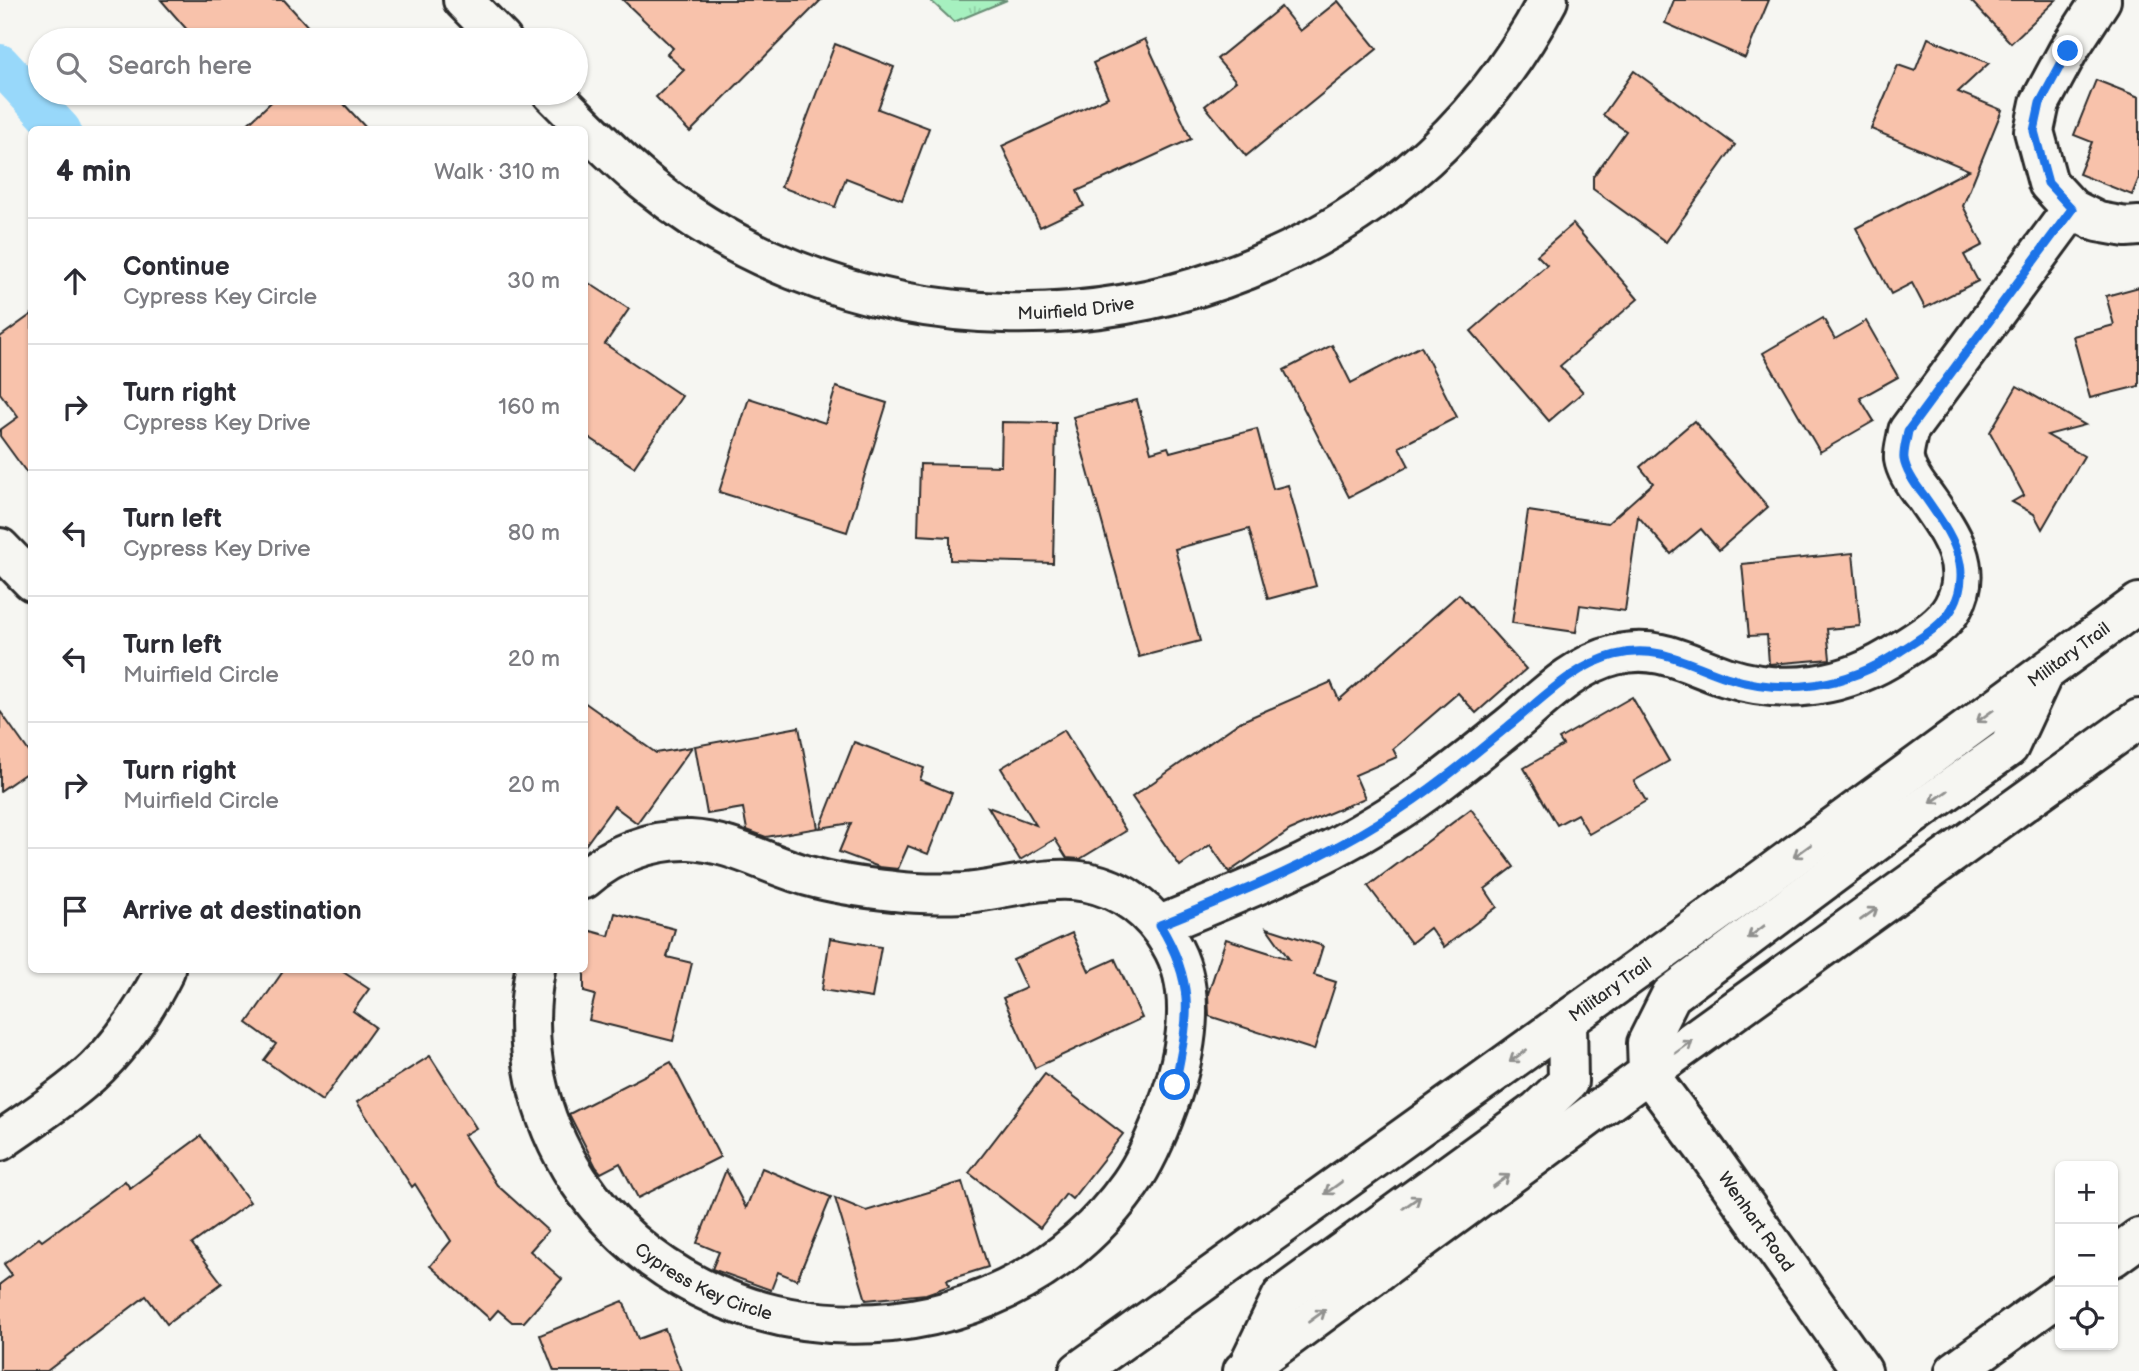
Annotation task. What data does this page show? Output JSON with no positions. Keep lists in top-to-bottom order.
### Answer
{
  "streets": {
    "street": [
      "Muirfield Drive",
      "Military Trail",
      "Wenhart Road",
      "Cypress Key Circle"
    ]
  },
  "page": {
    "search": "Search here",
    "heading": ["4 min", "Walk · 310 m"],
    "list": [
      ["Continue", "Cypress Key Circle", "30 m"],
      ["Turn right", "Cypress Key Drive", "160 m"],
      ["Turn left", "Cypress Key Drive", "80 m"],
      ["Turn left", "Muirfield Circle", "20 m"],
      ["Turn right", "Muirfield Circle", "20 m"],
      "Arrive at destination"
    ],
    "map_buttons": ["+", "−"]
  }
}
